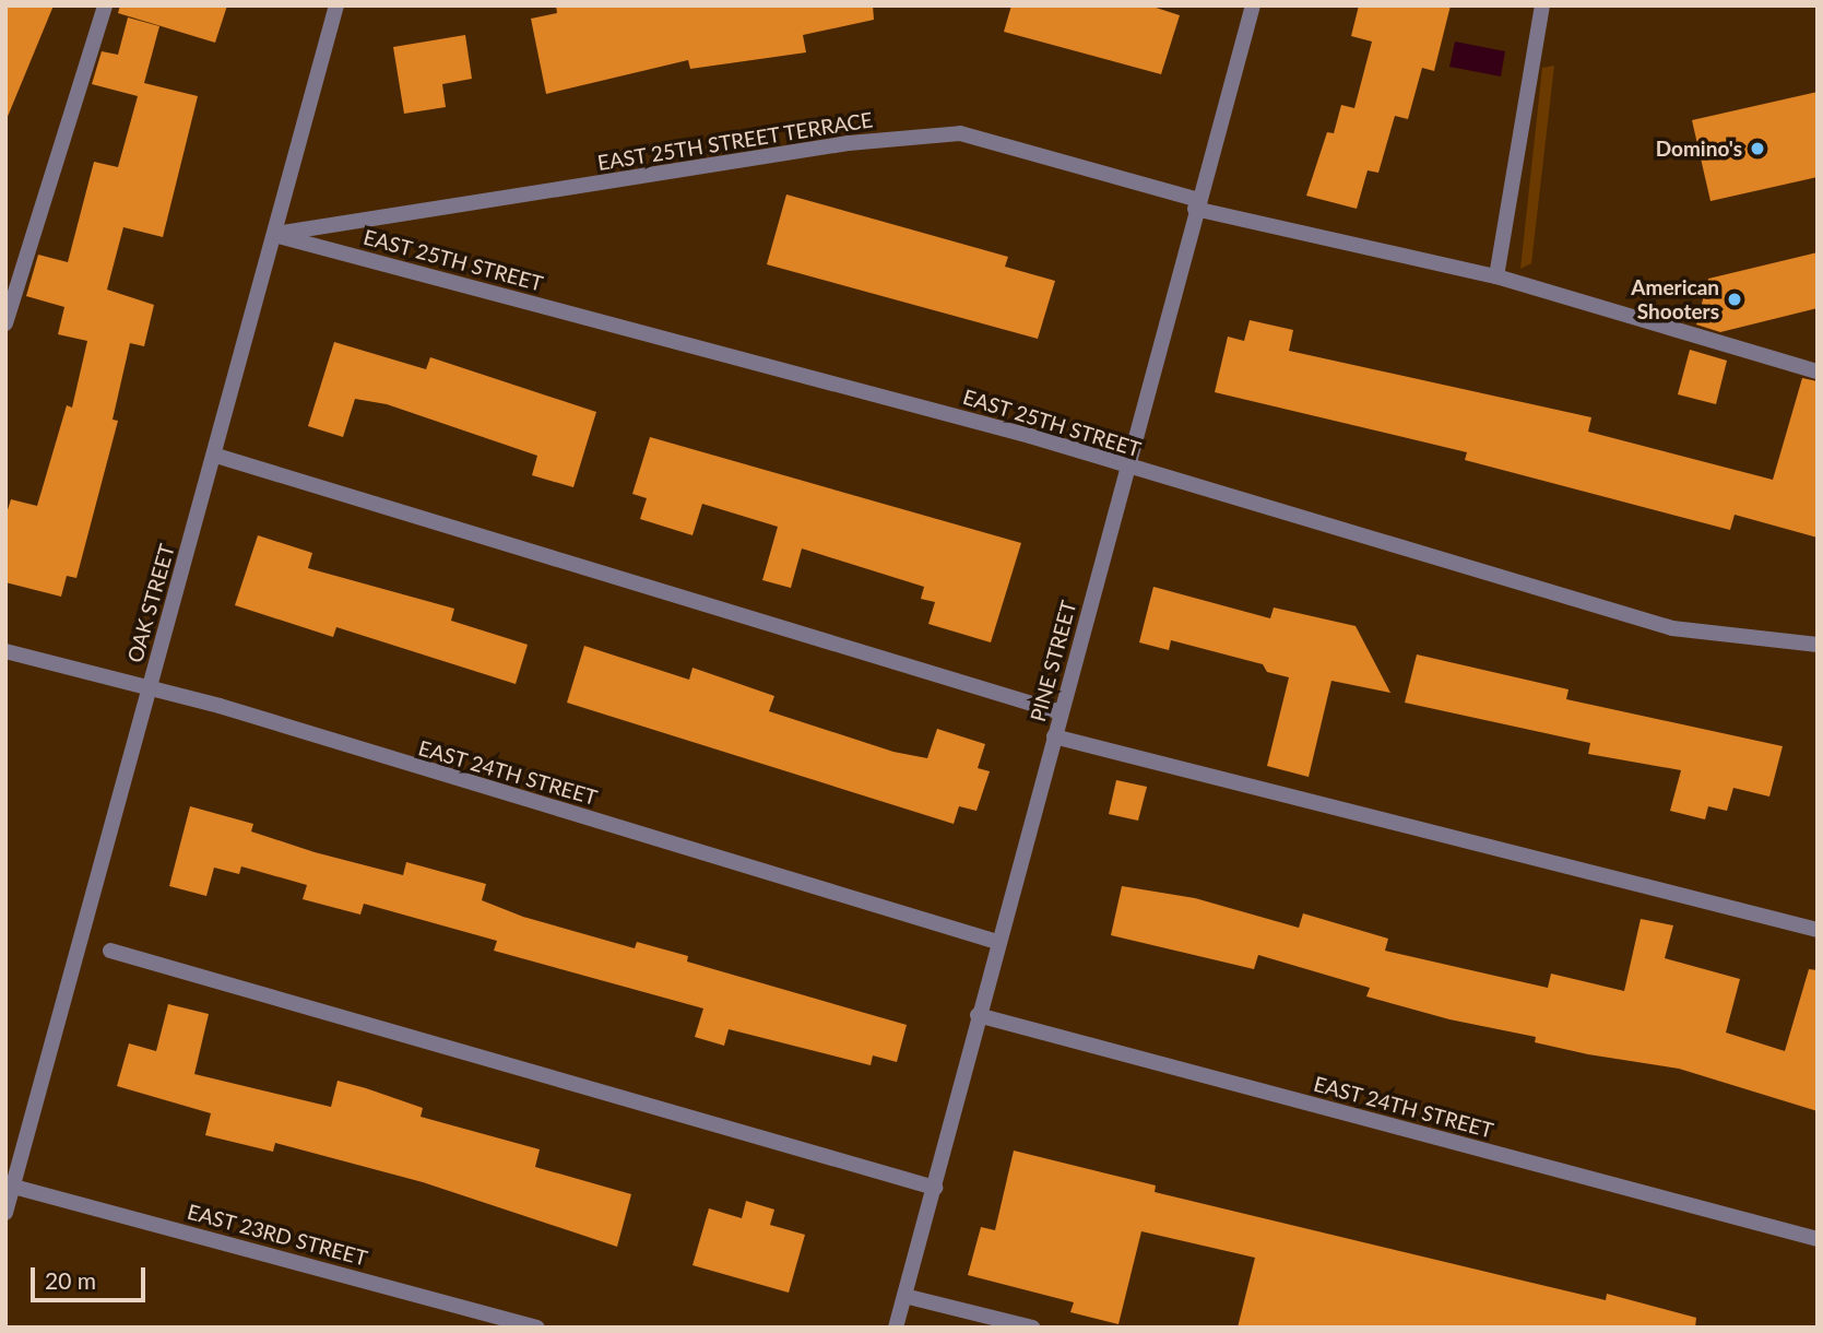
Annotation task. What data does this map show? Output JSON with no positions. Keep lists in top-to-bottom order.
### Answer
{
  "streets": {
    "street": [
      "EAST 25TH STREET TERRACE",
      "EAST 25TH STREET",
      "OAK STREET",
      "PINE STREET",
      "EAST 24TH STREET",
      "EAST 23RD STREET"
    ]
  },
  "crossings": [
    ["EAST 25TH STREET TERRACE", "EAST 25TH STREET"],
    ["EAST 25TH STREET TERRACE", "OAK STREET"],
    ["EAST 25TH STREET TERRACE", "PINE STREET"],
    ["EAST 25TH STREET", "OAK STREET"],
    ["EAST 25TH STREET", "PINE STREET"],
    ["OAK STREET", "EAST 24TH STREET"],
    ["OAK STREET", "EAST 23RD STREET"],
    ["PINE STREET", "EAST 24TH STREET"]
  ],
  "places": ["Domino's", "American Shooters"],
  "scale_bar": "20 m"
}
